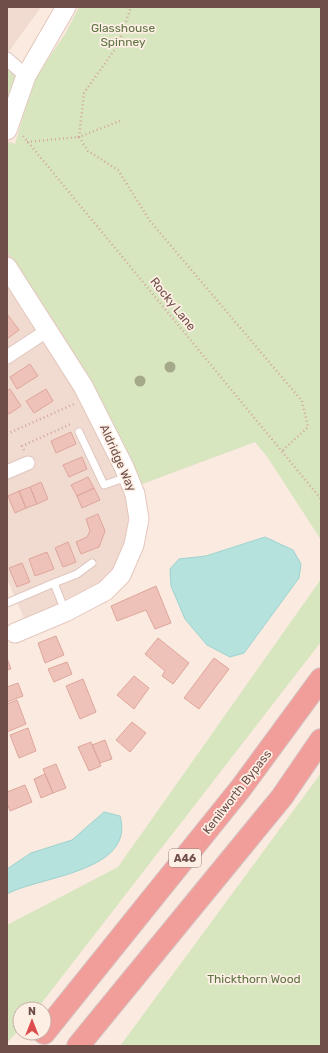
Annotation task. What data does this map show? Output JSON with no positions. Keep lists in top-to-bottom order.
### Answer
{
  "streets": {
    "highway": ["Kenilworth Bypass", "A46"],
    "street": ["Aldridge Way"],
    "path": ["Rocky Lane"]
  },
  "parks": ["Glasshouse Spinney", "Thickthorn Wood"],
  "north": "top"
}
